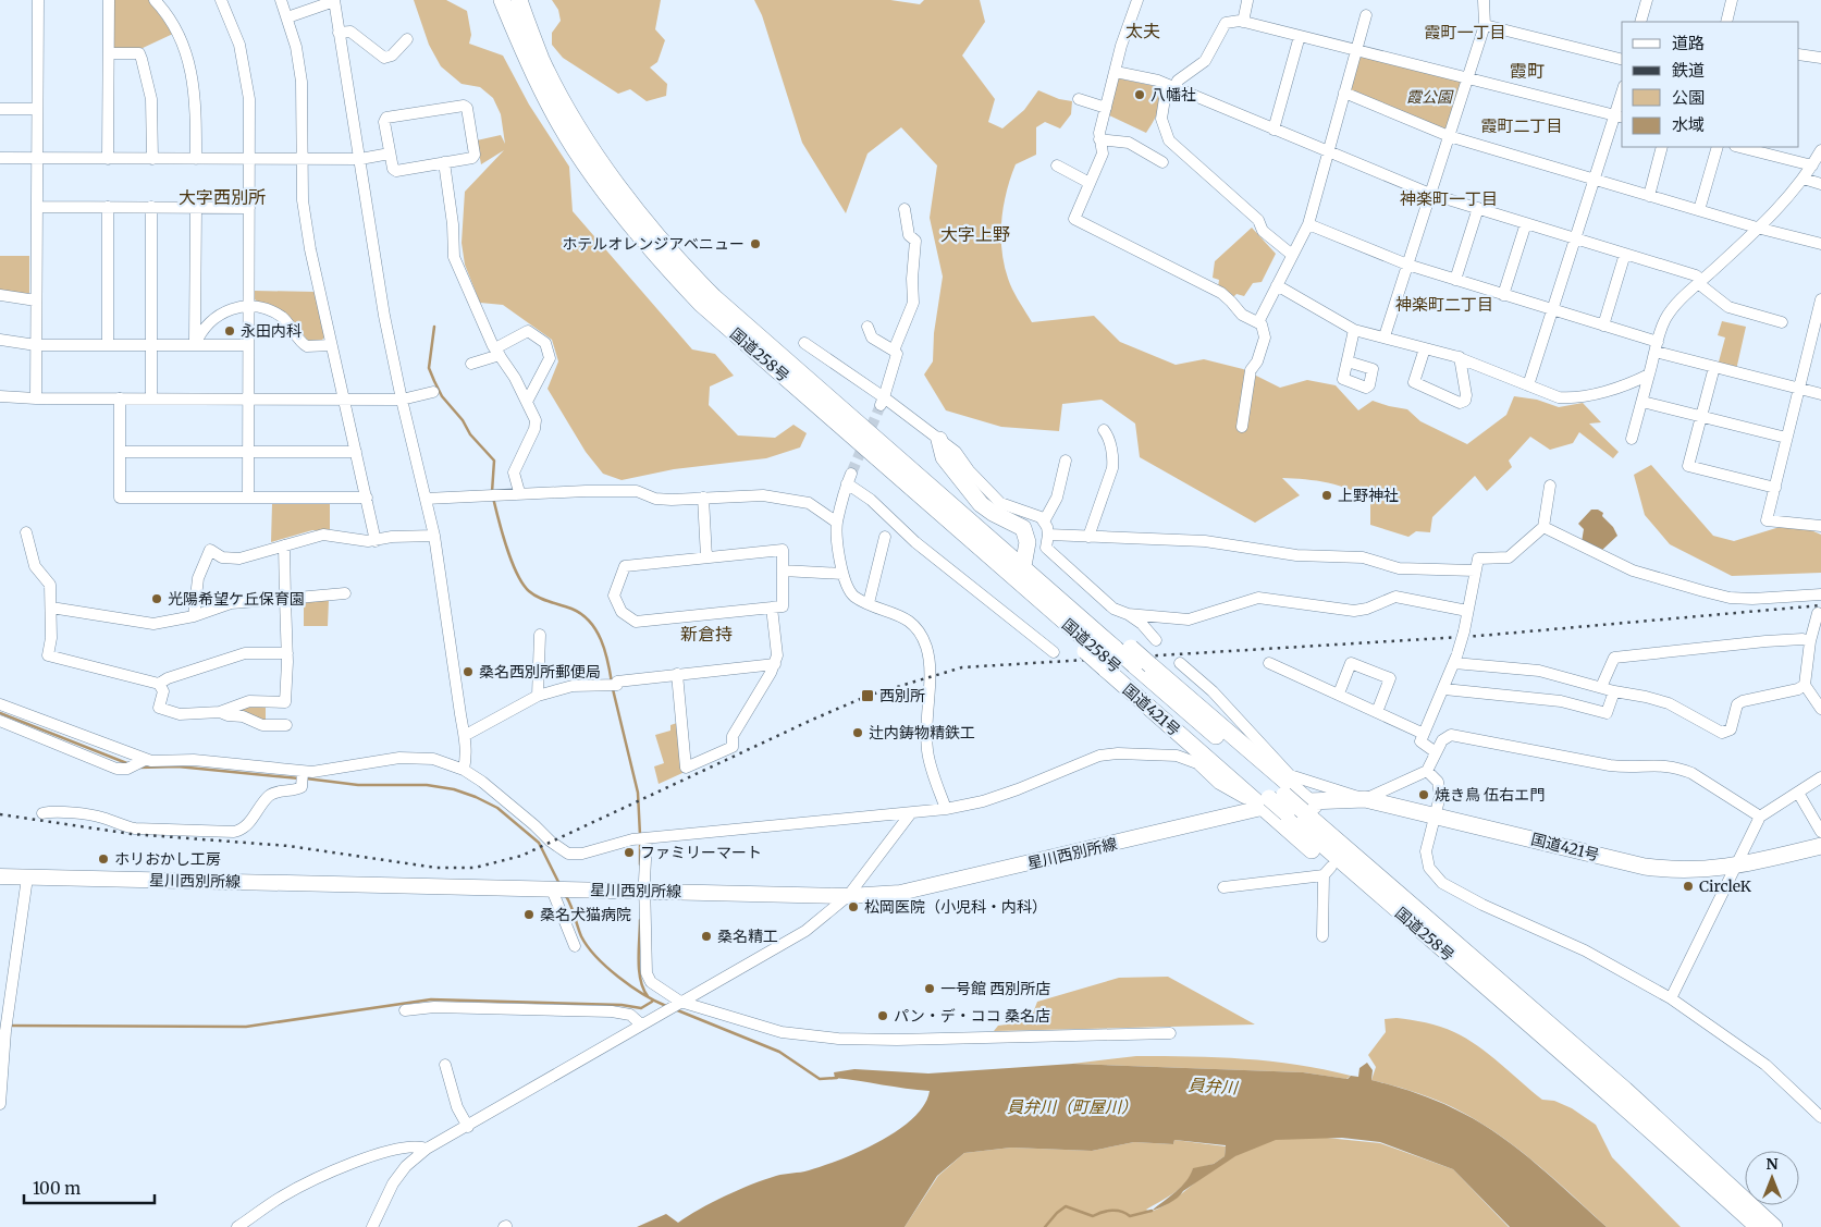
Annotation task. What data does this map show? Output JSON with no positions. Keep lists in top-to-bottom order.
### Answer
{
  "streets": {
    "highway": ["国道258号", "国道421号"],
    "main road": ["星川西別所線"]
  },
  "crossings": [
    ["国道258号", "国道421号"],
    ["国道258号", "星川西別所線"],
    ["国道421号", "星川西別所線"]
  ],
  "districts": [
    "太夫",
    "霞町一丁目",
    "霞町",
    "霞町二丁目",
    "大字西別所",
    "神楽町一丁目",
    "大字上野",
    "神楽町二丁目",
    "新倉持"
  ],
  "water": ["員弁川", "員弁川（町屋川）"],
  "parks": ["霞公園"],
  "places": {
    "other": [
      "八幡社",
      "ホテルオレンジアベニュー",
      "永田内科",
      "上野神社",
      "光陽希望ケ丘保育園",
      "桑名西別所郵便局",
      "辻内鋳物精鉄工",
      "焼き鳥 伍右エ門",
      "ファミリーマート",
      "ホリおかし工房",
      "CircleK",
      "松岡医院（小児科・内科）",
      "桑名犬猫病院",
      "桑名精工",
      "一号館 西別所店",
      "パン・デ・ココ 桑名店"
    ],
    "transit": ["西別所"]
  },
  "legend": [
    "道路",
    "鉄道",
    "公園",
    "水域"
  ],
  "scale_bar": "100 m",
  "north": "top"
}
